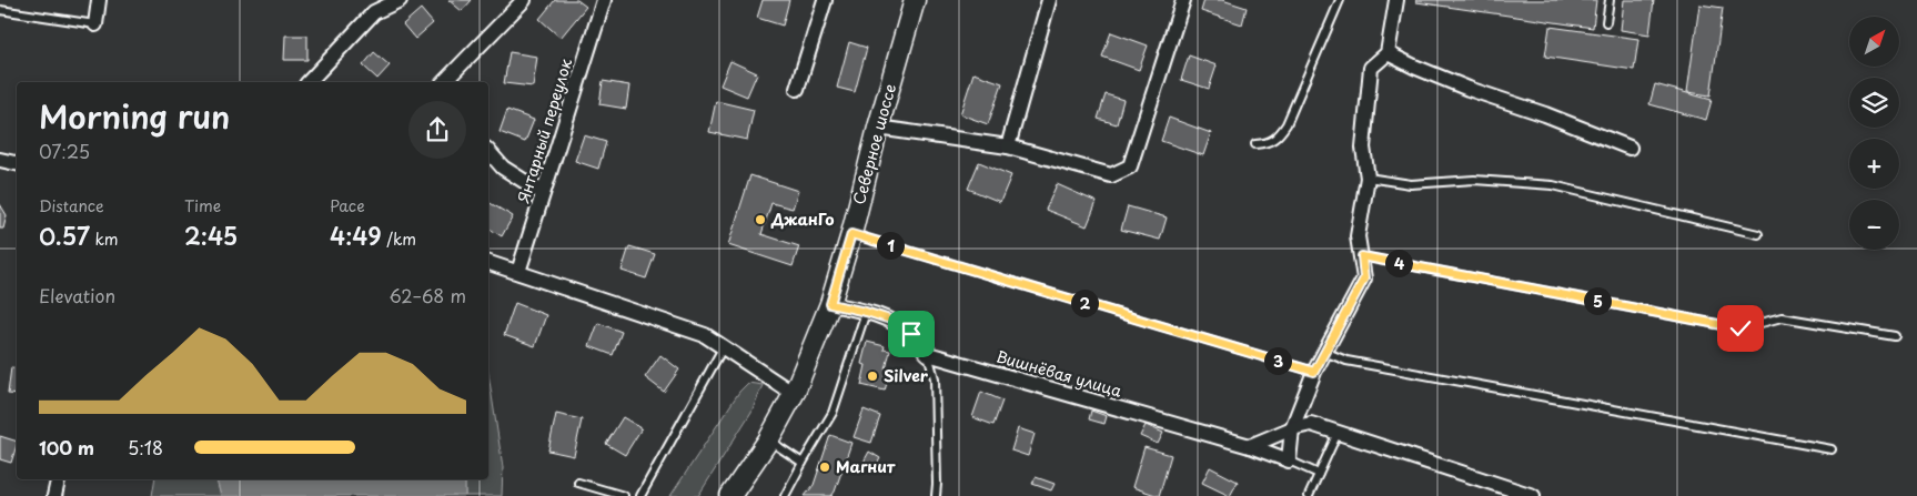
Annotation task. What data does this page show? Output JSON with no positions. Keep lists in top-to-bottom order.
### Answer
{
  "streets": {
    "main road": ["Северное шоссе"],
    "street": ["Янтарный переулок", "Вишнёвая улица"]
  },
  "places": ["ДжанГо", "Silver", "Магнит"],
  "north": "top right",
  "page": {
    "map_buttons": ["+", "−"],
    "heading": ["Morning run", "07:25"],
    "stats": [
      ["Distance", "0.57 km"],
      ["Time", "2:45"],
      ["Pace", "4:49 /km"]
    ],
    "pins": [
      "1",
      "4",
      "5",
      "2",
      "3"
    ],
    "chart": ["Elevation", "62–68 m"],
    "list": [
      {
        "name": "100 m",
        "note": "5:18"
      }
    ]
  }
}
